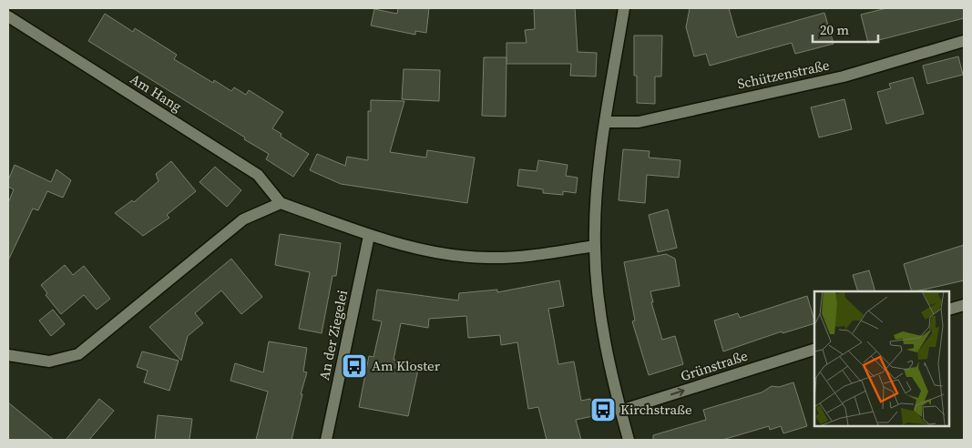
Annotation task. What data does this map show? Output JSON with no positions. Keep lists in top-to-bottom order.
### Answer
{
  "streets": {
    "street": [
      "Schützenstraße",
      "Am Hang",
      "An der Ziegelei",
      "Grünstraße"
    ]
  },
  "one_way": ["Grünstraße"],
  "places": {
    "bus stop": ["Am Kloster", "Kirchstraße"]
  },
  "scale_bar": "20 m"
}
